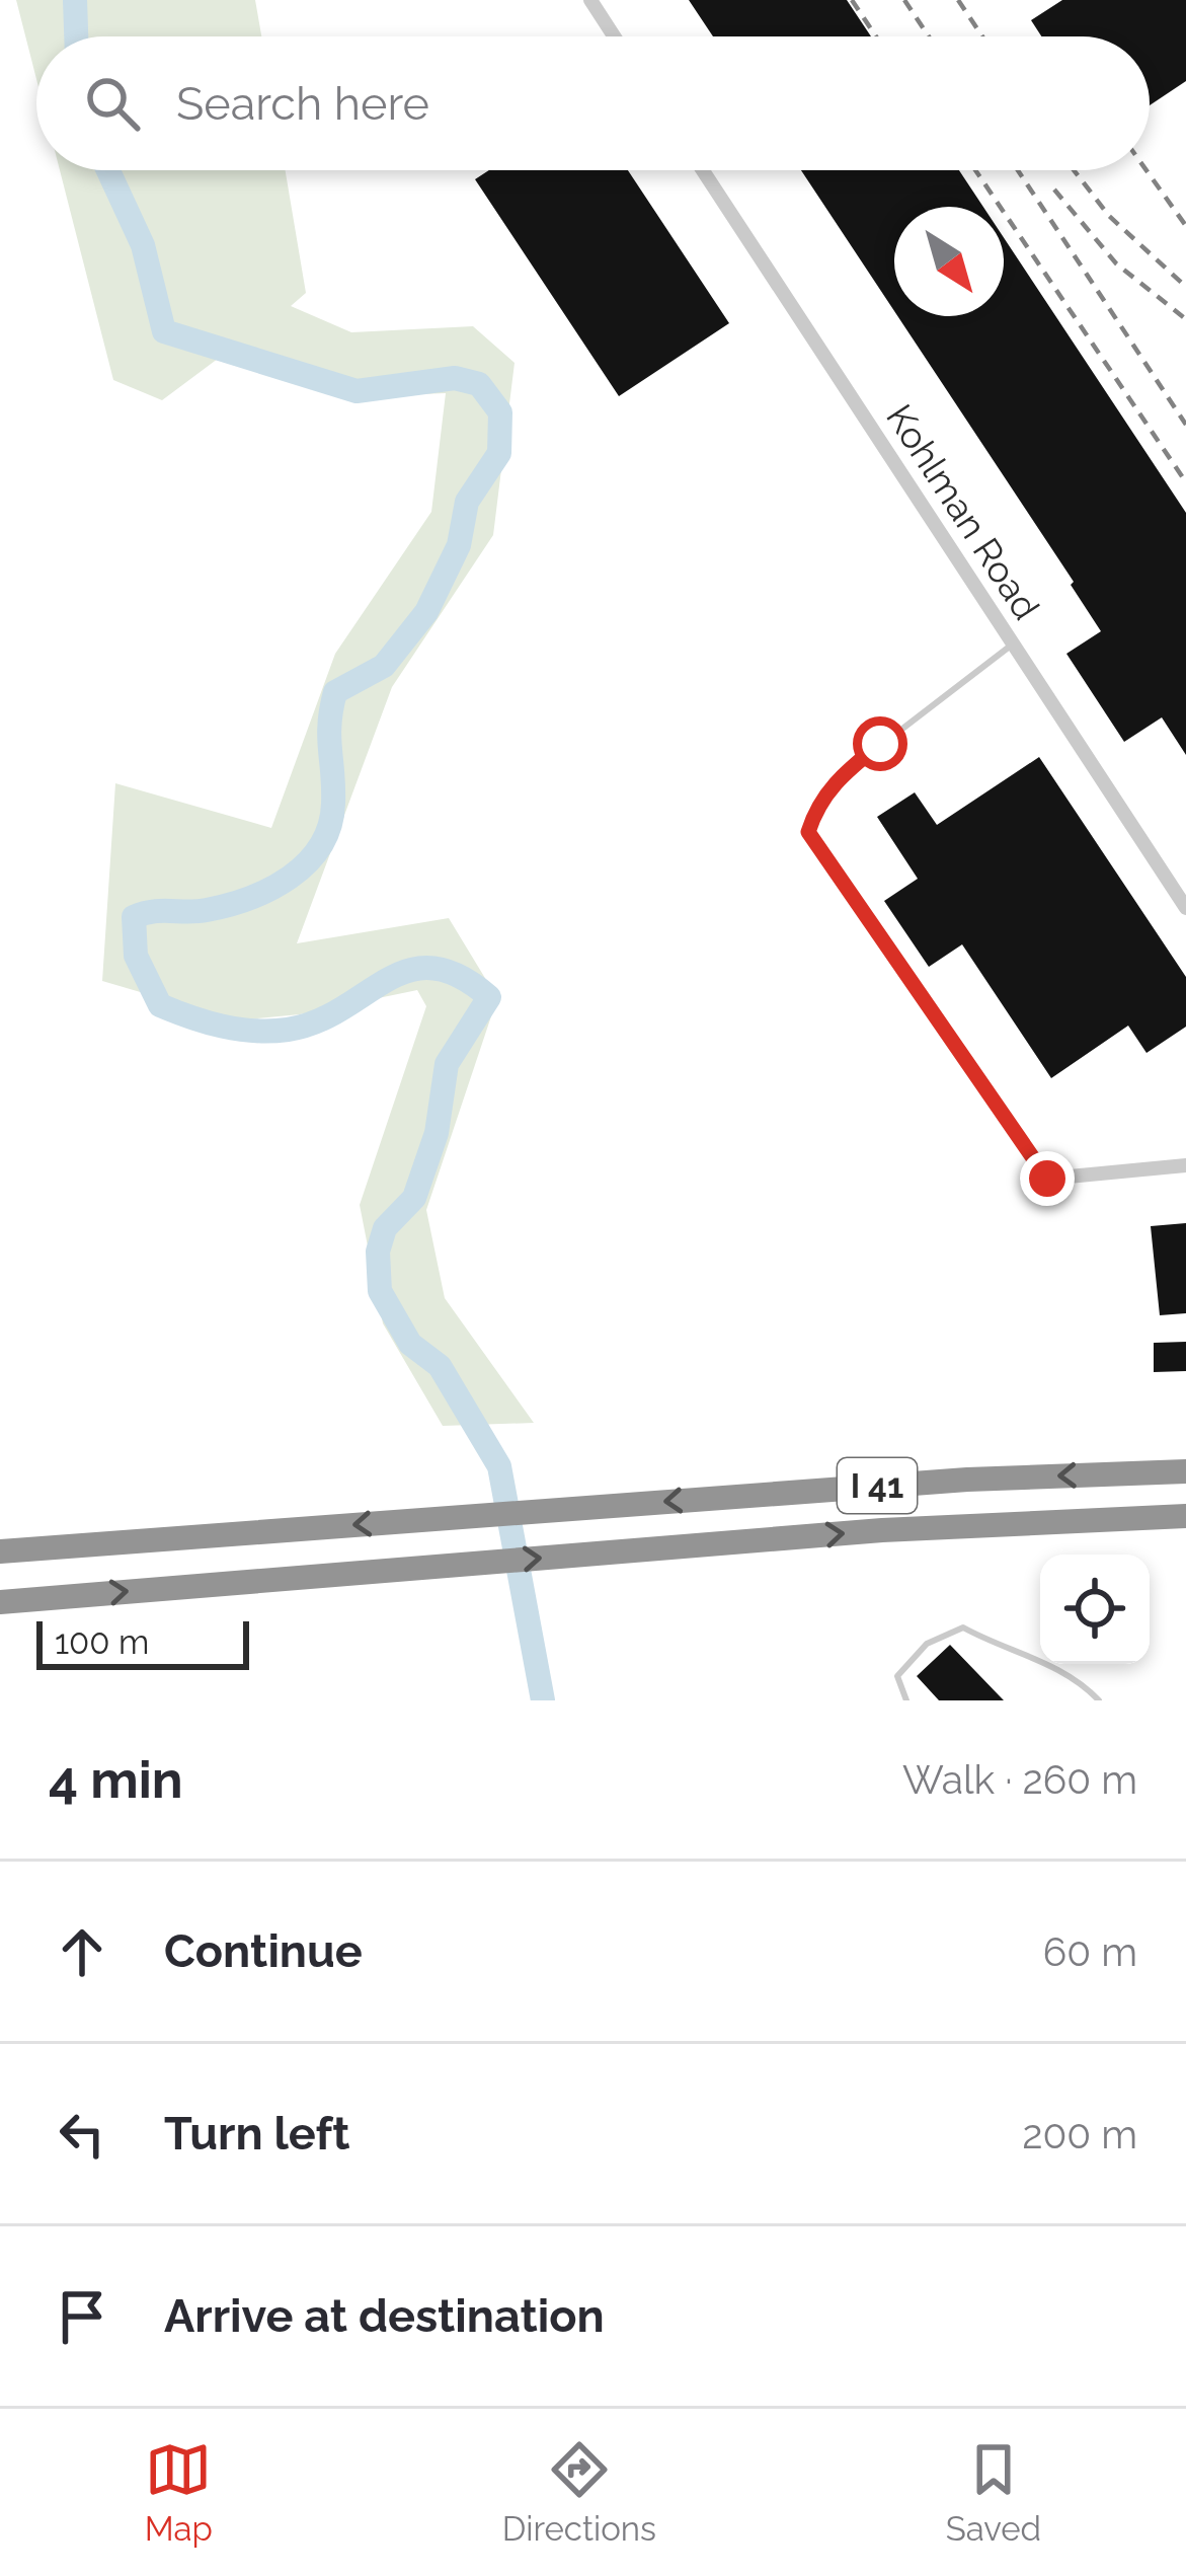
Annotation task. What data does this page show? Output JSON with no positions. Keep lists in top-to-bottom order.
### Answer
{
  "streets": {
    "highway": ["I 41"],
    "street": ["Kohlman Road"]
  },
  "scale_bar": "100 m",
  "north": "bottom right",
  "page": {
    "search": "Search here",
    "scale": "100 m",
    "heading": ["4 min", "Walk · 260 m"],
    "list": [
      ["Continue", "60 m"],
      ["Turn left", "200 m"],
      "Arrive at destination"
    ],
    "nav": ["Map", "Directions", "Saved"]
  }
}
